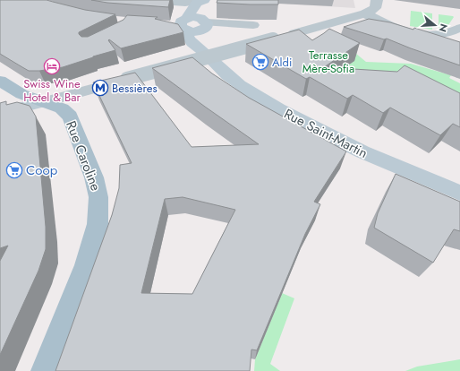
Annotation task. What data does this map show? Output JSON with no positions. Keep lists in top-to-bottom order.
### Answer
{
  "streets": {
    "main road": ["Rue Caroline"],
    "street": ["Rue Saint-Martin"]
  },
  "parks": ["Terrasse Mère-Sofia"],
  "places": {
    "supermarket": ["Aldi", "Coop"],
    "hotel": ["Swiss Wine Hotel & Bar"],
    "metro station": ["Bessières"]
  },
  "north": "right"
}
